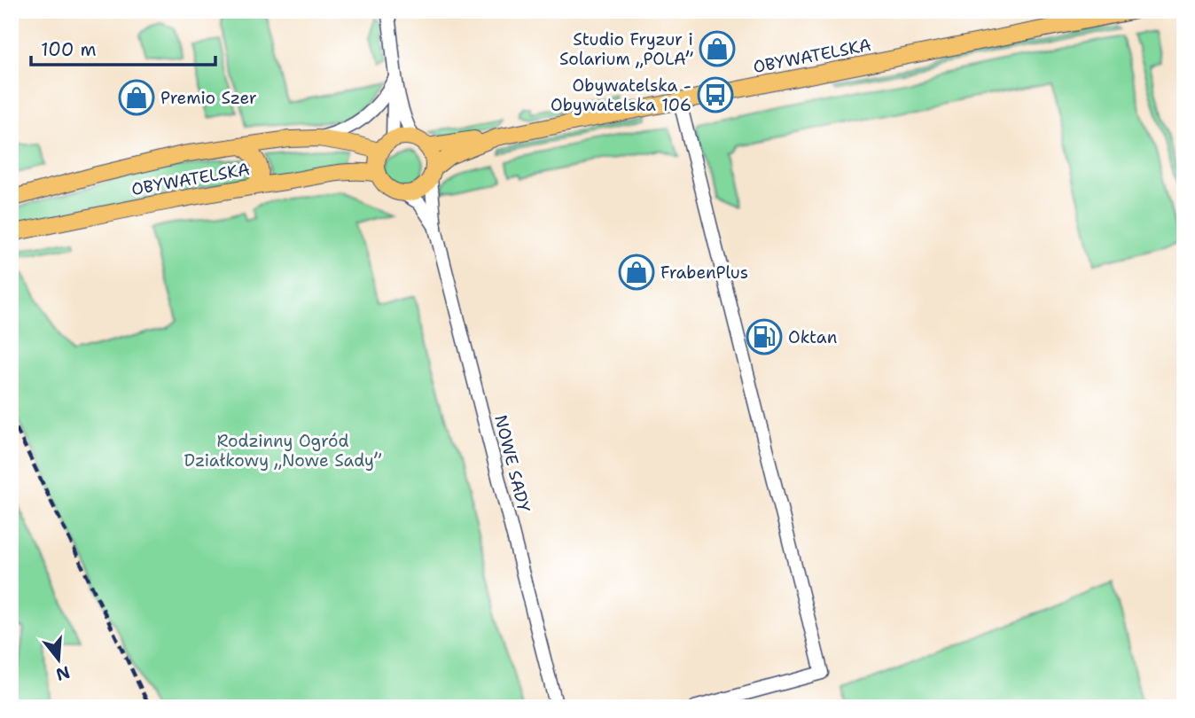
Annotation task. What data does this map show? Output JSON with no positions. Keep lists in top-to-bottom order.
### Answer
{
  "streets": {
    "main road": ["OBYWATELSKA"],
    "street": ["NOWE SADY"]
  },
  "crossings": [
    ["OBYWATELSKA", "NOWE SADY"]
  ],
  "parks": ["Rodzinny Ogród Działkowy „Nowe Sady”"],
  "places": {
    "shop": ["Studio Fryzur i Solarium „POLA”", "Premio Szer", "FrabenPlus"],
    "bus stop": ["Obywatelska - Obywatelska 106"],
    "fuel station": ["Oktan"]
  },
  "scale_bar": "100 m",
  "north": "bottom"
}
